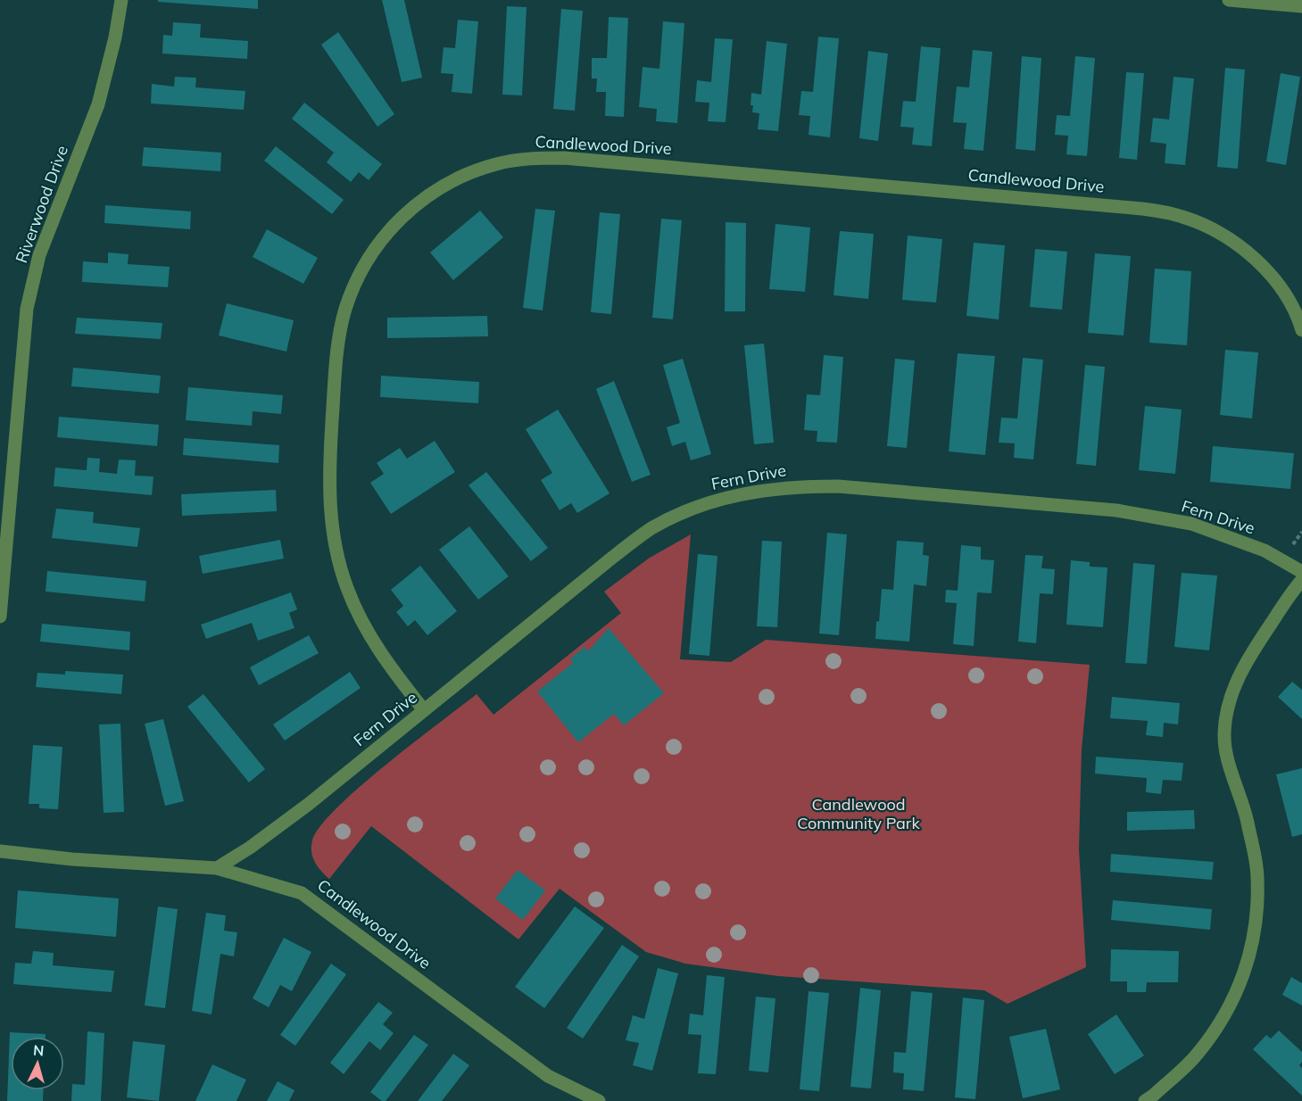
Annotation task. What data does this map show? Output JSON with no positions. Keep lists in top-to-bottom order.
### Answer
{
  "streets": {
    "street": ["Candlewood Drive", "Riverwood Drive", "Fern Drive"]
  },
  "crossings": [
    ["Candlewood Drive", "Fern Drive"]
  ],
  "parks": ["Candlewood Community Park"],
  "north": "top"
}
